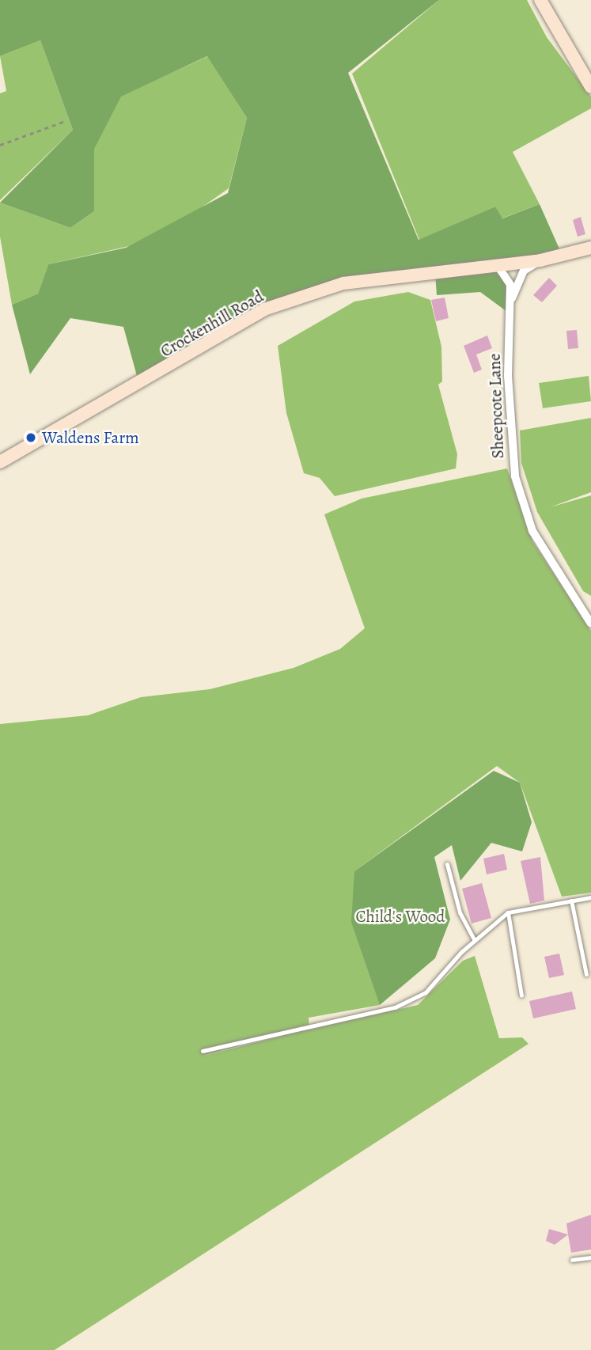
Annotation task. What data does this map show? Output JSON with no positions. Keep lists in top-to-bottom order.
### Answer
{
  "streets": {
    "main road": ["Crockenhill Road"],
    "street": ["Sheepcote Lane"]
  },
  "crossings": [
    ["Crockenhill Road", "Sheepcote Lane"]
  ],
  "parks": ["Child's Wood"],
  "places": ["Waldens Farm"]
}
